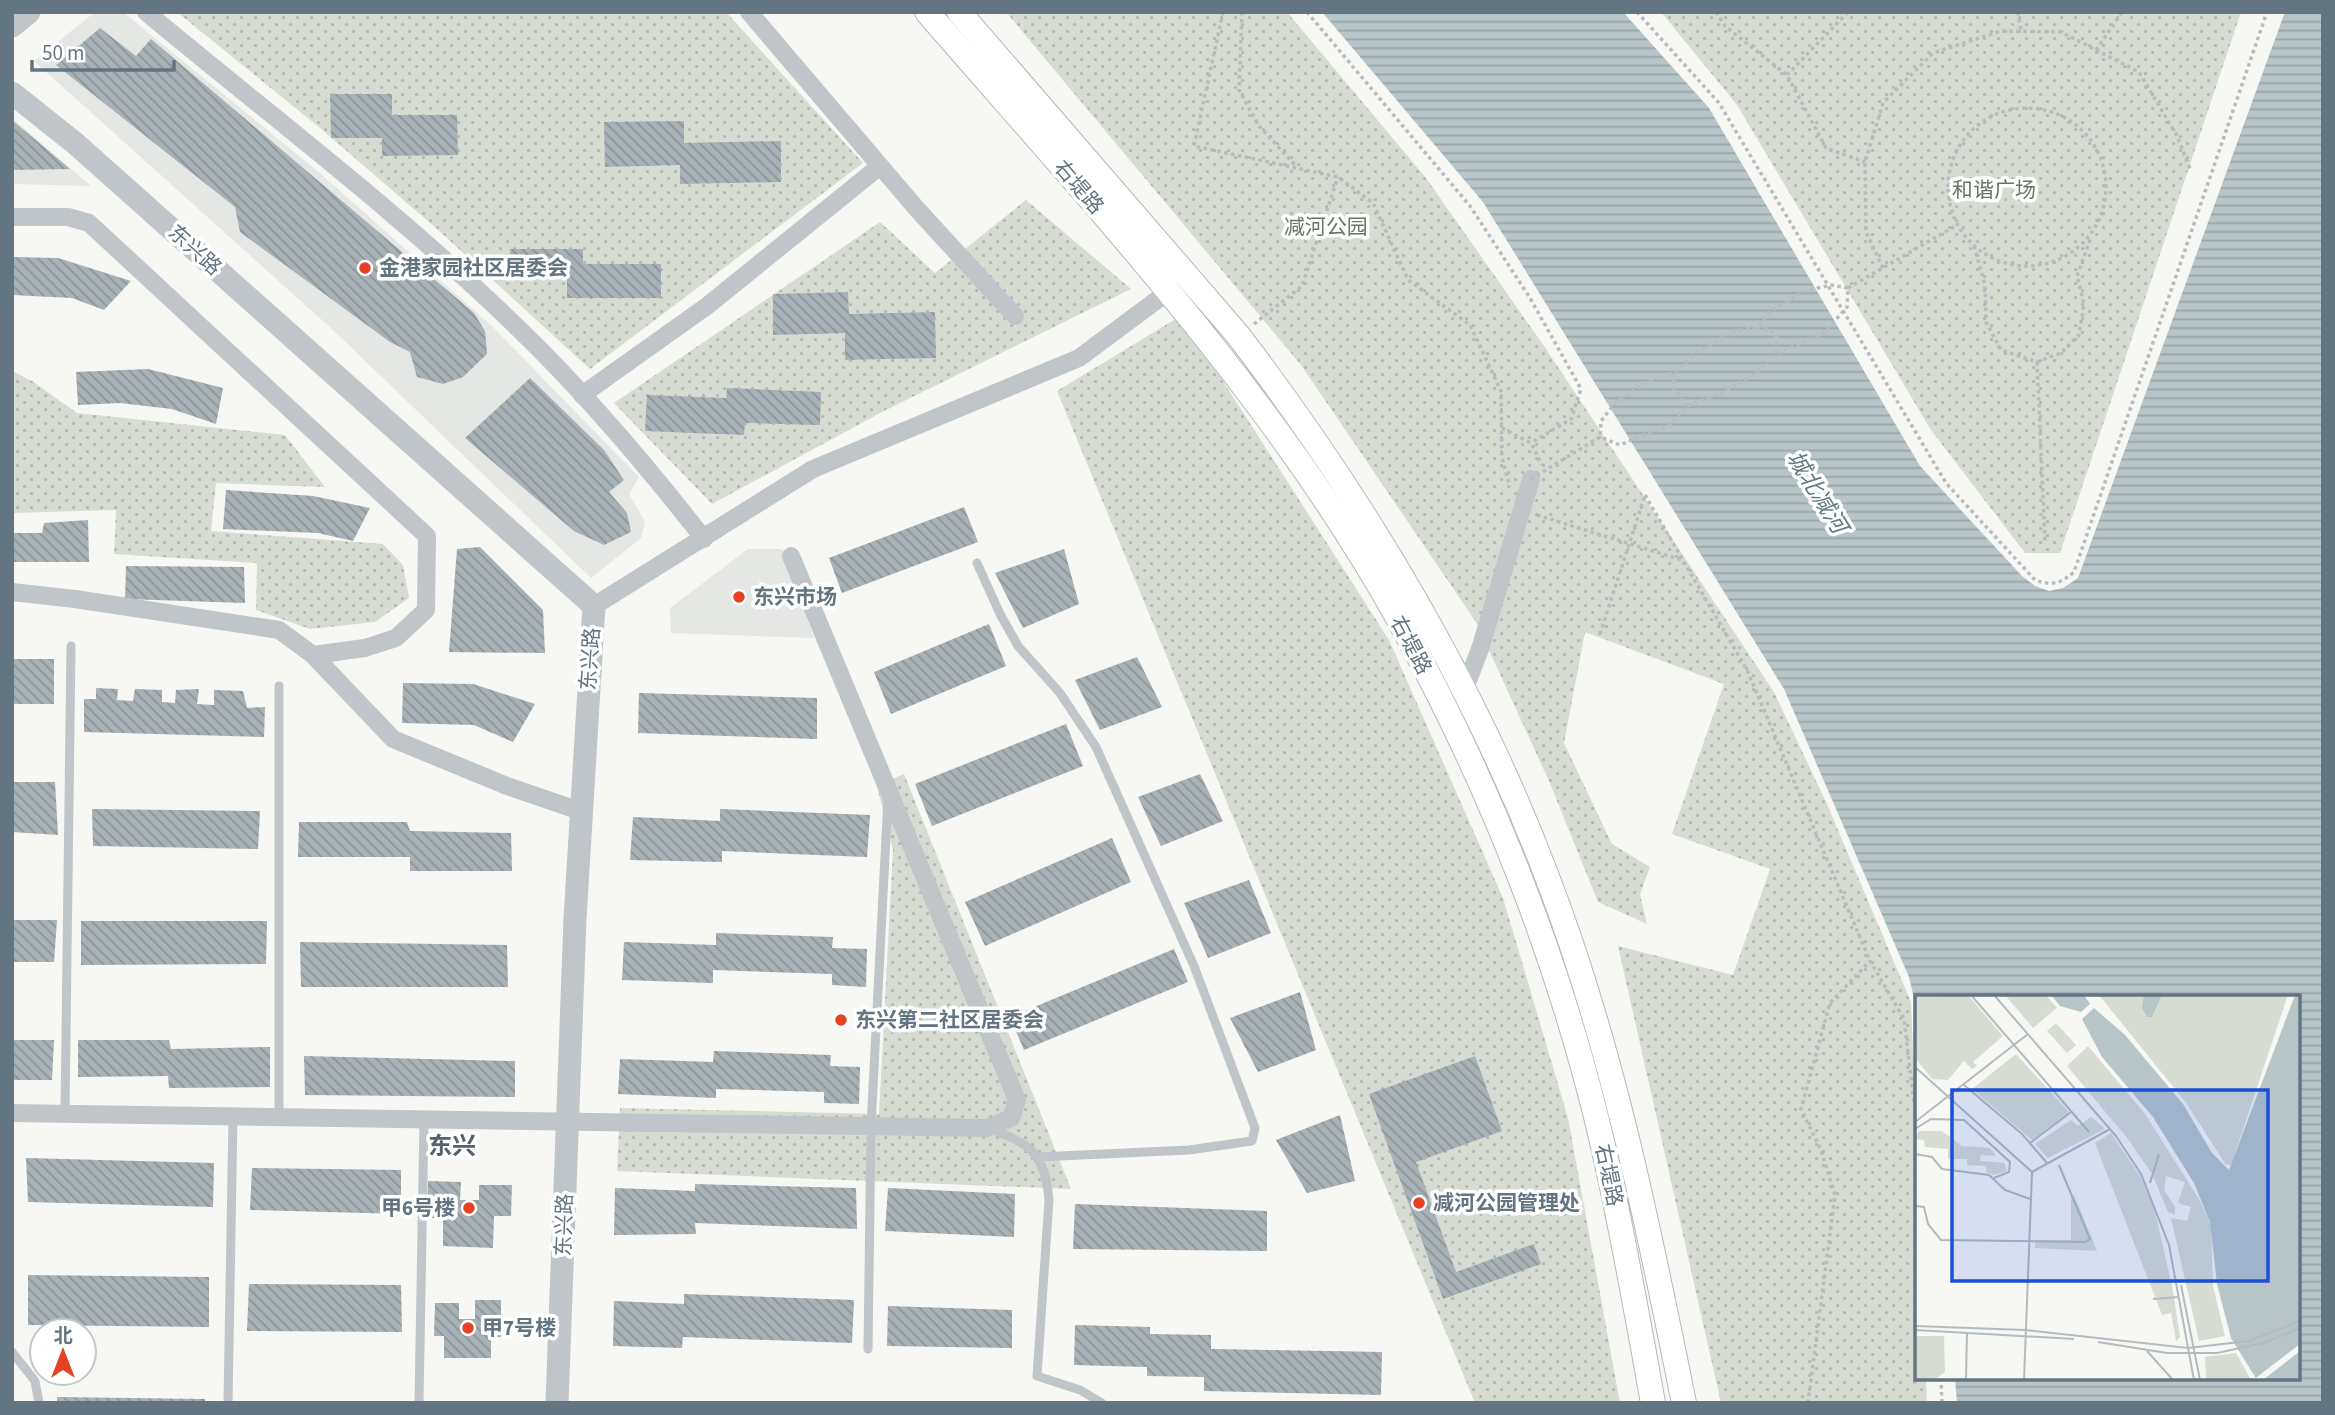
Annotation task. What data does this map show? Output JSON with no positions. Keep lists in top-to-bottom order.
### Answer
{
  "streets": {
    "main road": ["右堤路"],
    "street": ["东兴路"]
  },
  "districts": ["东兴"],
  "water": ["城北减河"],
  "parks": ["和谐广场", "减河公园"],
  "places": [
    "金港家园社区居委会",
    "东兴市场",
    "东兴第二社区居委会",
    "减河公园管理处",
    "甲6号楼",
    "甲7号楼"
  ],
  "scale_bar": "50 m",
  "north": "top"
}
